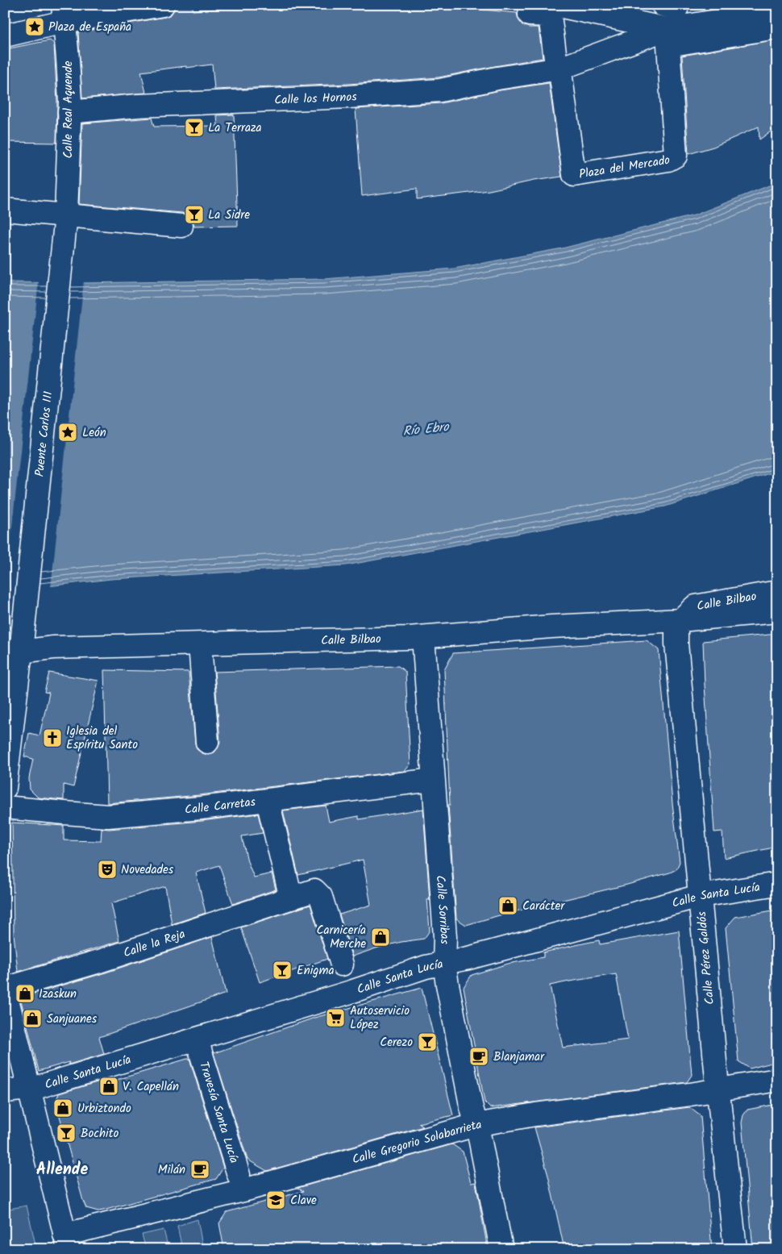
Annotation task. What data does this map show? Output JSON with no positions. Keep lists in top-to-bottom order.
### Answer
{
  "streets": {
    "street": [
      "Calle los Hornos",
      "Calle Real Aquende",
      "Plaza del Mercado",
      "Puente Carlos III",
      "Calle Bilbao",
      "Calle Carretas",
      "Calle Santa Lucía",
      "Calle Sorribas",
      "Calle la Reja",
      "Calle Pérez Galdós",
      "Travesía Santa Lucía",
      "Calle Gregorio Solabarrieta"
    ]
  },
  "crossings": [
    ["Calle los Hornos", "Calle Real Aquende"],
    ["Calle los Hornos", "Plaza del Mercado"],
    ["Calle Real Aquende", "Puente Carlos III"],
    ["Puente Carlos III", "Calle Bilbao"],
    ["Calle Bilbao", "Calle Sorribas"],
    ["Calle Bilbao", "Calle Pérez Galdós"],
    ["Calle Carretas", "Calle Sorribas"],
    ["Calle Santa Lucía", "Calle Sorribas"],
    ["Calle Santa Lucía", "Calle Pérez Galdós"],
    ["Calle Sorribas", "Calle Gregorio Solabarrieta"],
    ["Calle Pérez Galdós", "Calle Gregorio Solabarrieta"]
  ],
  "districts": ["Allende"],
  "water": ["Río Ebro"],
  "places": {
    "place": ["Plaza de España", "León"],
    "bar": [
      "La Terraza",
      "La Sidre",
      "Enigma",
      "Cerezo",
      "Bochito"
    ],
    "church": ["Iglesia del Espíritu Santo"],
    "theatre": ["Novedades"],
    "shop": [
      "Carácter",
      "Carnicería Merche",
      "Izaskun",
      "Sanjuanes",
      "V. Capellán",
      "Urbiztondo"
    ],
    "supermarket": ["Autoservicio López"],
    "cafe": ["Blanjamar", "Milán"],
    "school or university": ["Clave"]
  }
}
